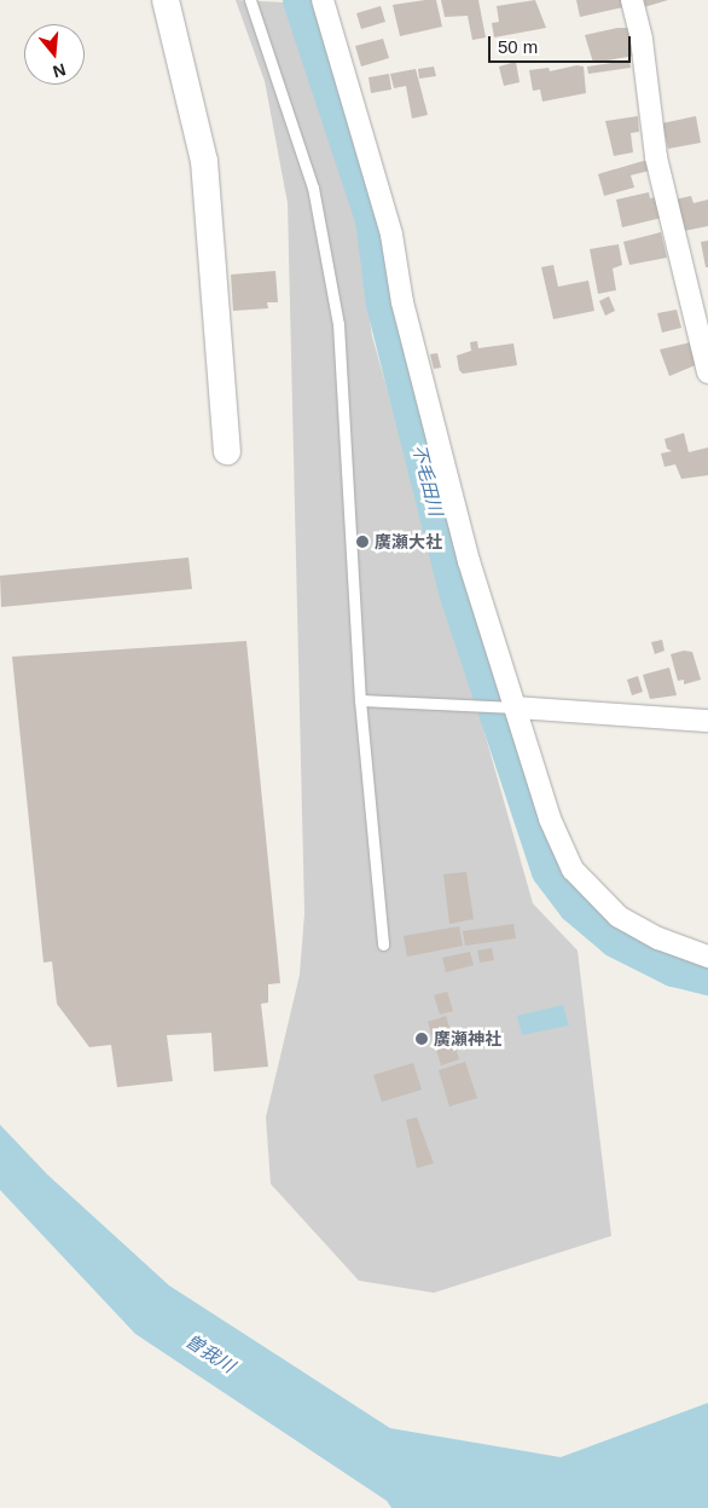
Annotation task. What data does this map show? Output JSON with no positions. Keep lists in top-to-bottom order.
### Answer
{
  "water": ["不毛田川", "曽我川"],
  "places": ["廣瀬大社", "廣瀬神社"],
  "scale_bar": "50 m",
  "north": "bottom"
}
